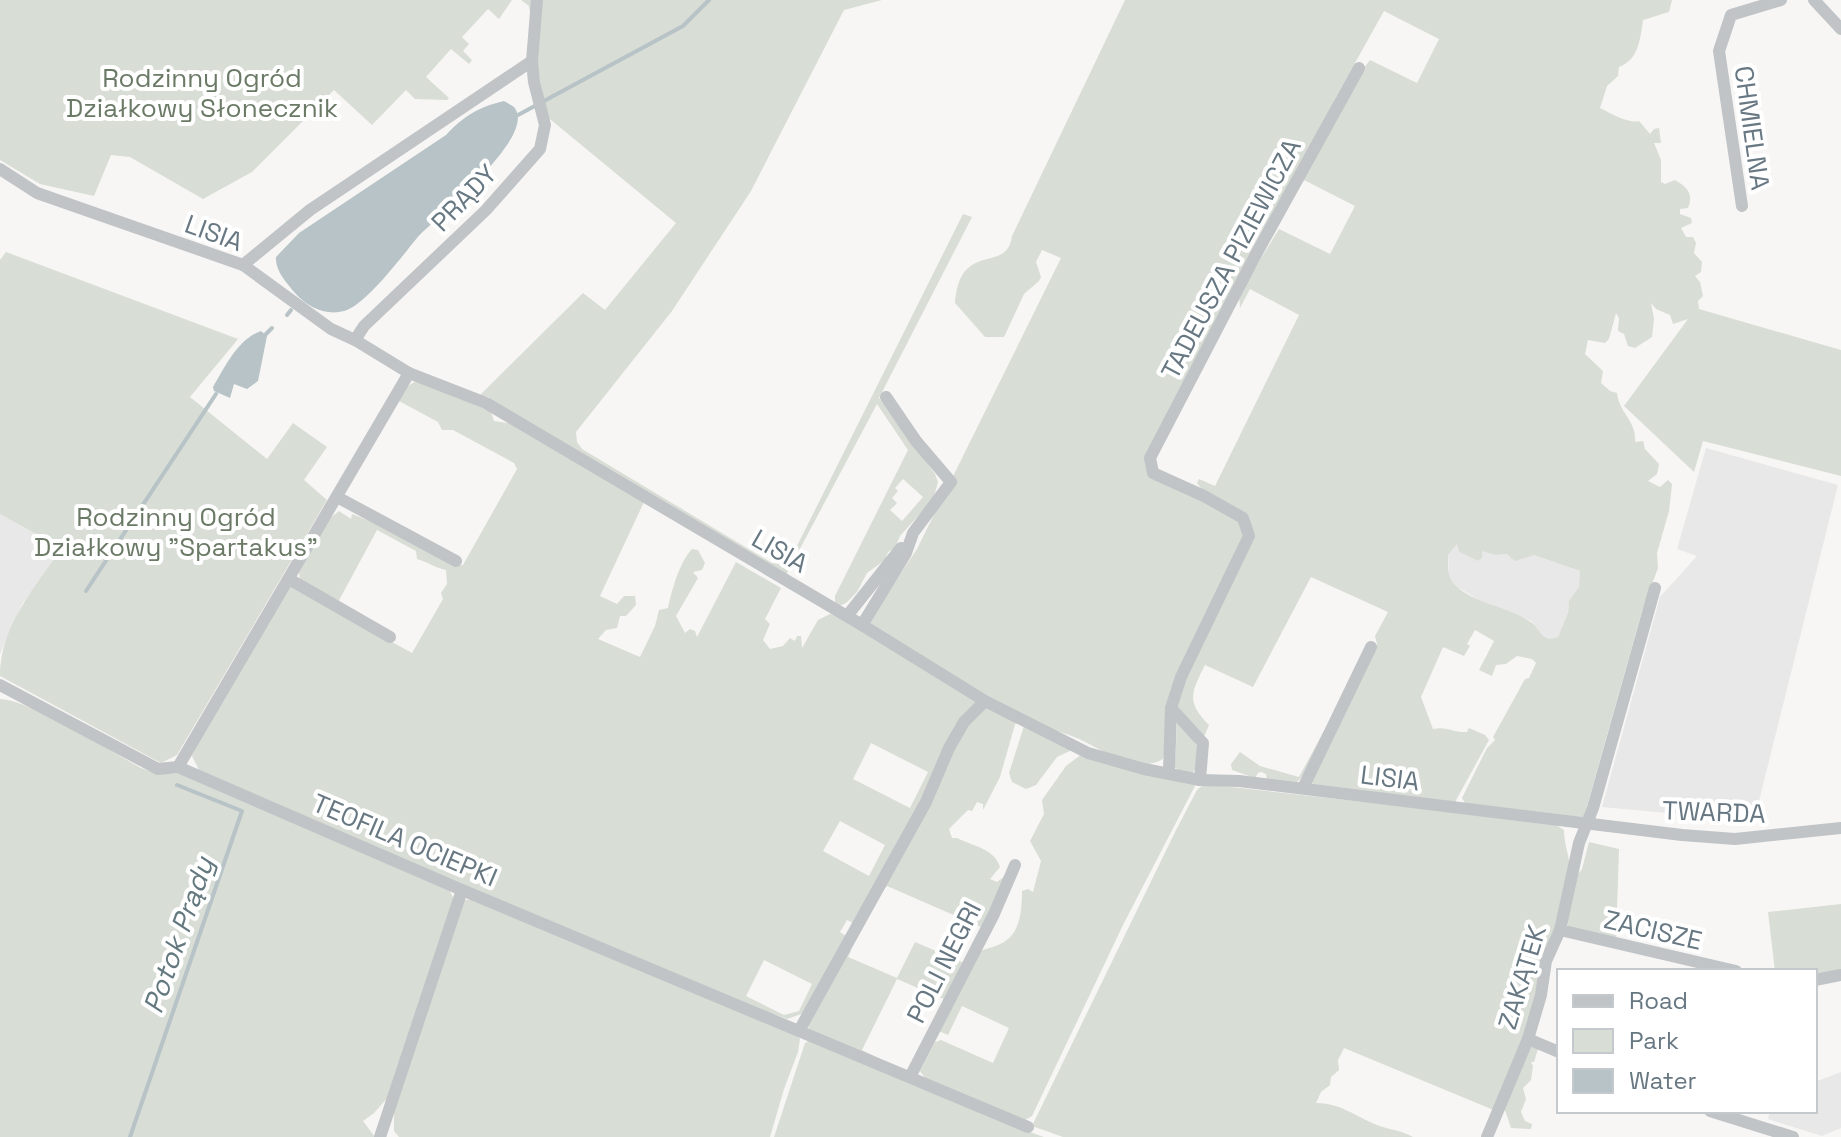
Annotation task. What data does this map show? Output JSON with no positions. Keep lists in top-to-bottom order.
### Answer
{
  "streets": {
    "street": [
      "CHMIELNA",
      "PRĄDY",
      "LISIA",
      "TADEUSZA PIZIEWICZA",
      "TWARDA",
      "TEOFILA OCIEPKI",
      "ZACISZE",
      "POLI NEGRI",
      "ZAKĄTEK"
    ]
  },
  "crossings": [
    ["PRĄDY", "LISIA"],
    ["LISIA", "TWARDA"],
    ["LISIA", "ZAKĄTEK"],
    ["TWARDA", "ZAKĄTEK"],
    ["TEOFILA OCIEPKI", "POLI NEGRI"],
    ["ZACISZE", "ZAKĄTEK"]
  ],
  "water": ["Potok Prądy"],
  "parks": ["Rodzinny Ogród Działkowy Słonecznik", "Rodzinny Ogród Działkowy \"Spartakus\""],
  "legend": ["Road", "Park", "Water"]
}
